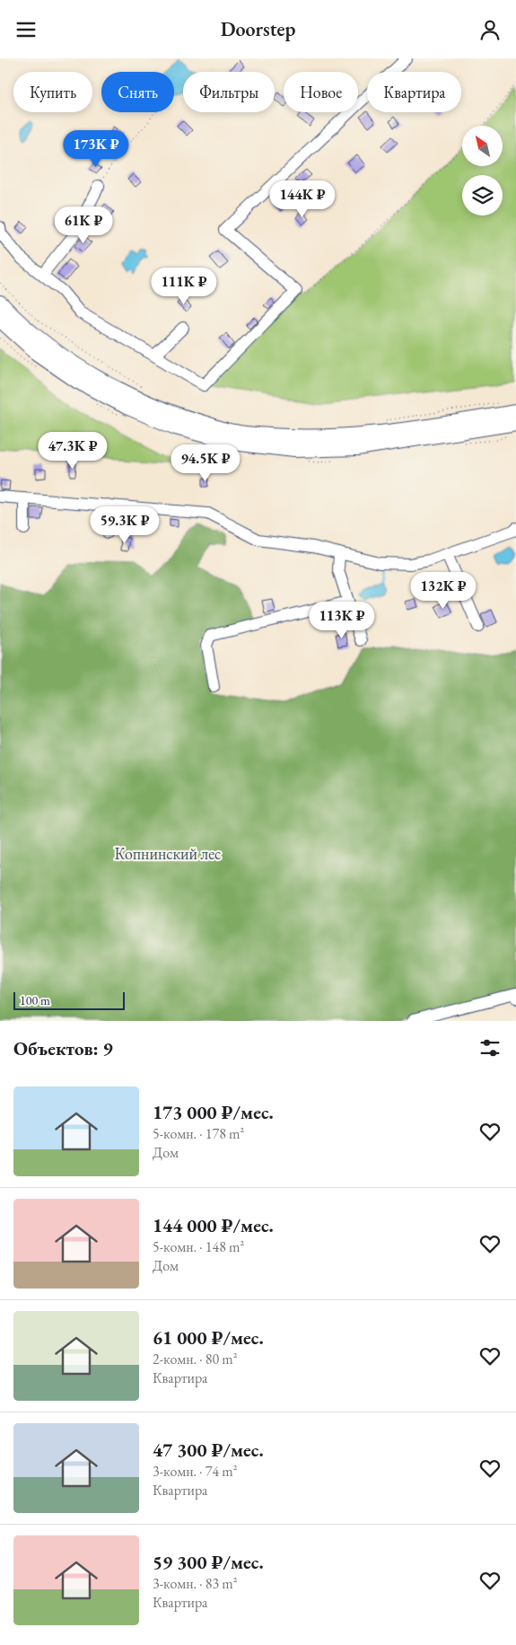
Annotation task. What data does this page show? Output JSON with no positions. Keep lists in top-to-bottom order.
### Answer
{
  "parks": ["Копнинский лес"],
  "scale_bar": "100 m",
  "north": "top left",
  "page": {
    "header": "Doorstep",
    "chip": [
      "Купить",
      "Снять",
      "Фильтры",
      "Новое",
      "Квартира"
    ],
    "price": [
      "173K ₽",
      "144K ₽",
      "61K ₽",
      "111K ₽",
      "47.3K ₽",
      "94.5K ₽",
      "59.3K ₽",
      "132K ₽",
      "113K ₽"
    ],
    "scale": "100 m",
    "heading": "Объектов: 9",
    "list": [
      {
        "name": "173 000 ₽/мес.",
        "note": "5-комн. · 178 m² · Дом"
      },
      {
        "name": "144 000 ₽/мес.",
        "note": "5-комн. · 148 m² · Дом"
      },
      {
        "name": "61 000 ₽/мес.",
        "note": "2-комн. · 80 m² · Квартира"
      },
      {
        "name": "47 300 ₽/мес.",
        "note": "3-комн. · 74 m² · Квартира"
      },
      {
        "name": "59 300 ₽/мес.",
        "note": "3-комн. · 83 m² · Квартира"
      }
    ]
  }
}
